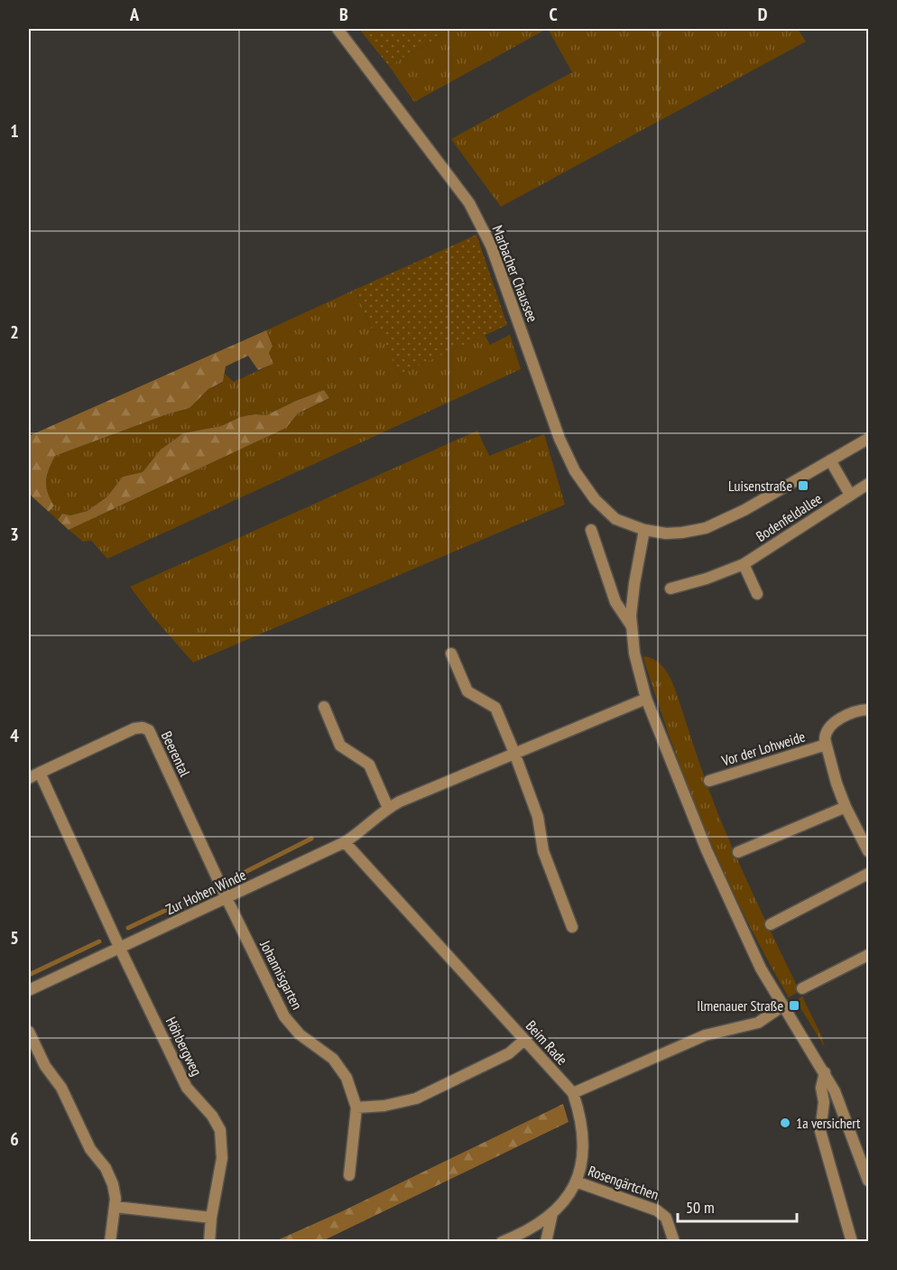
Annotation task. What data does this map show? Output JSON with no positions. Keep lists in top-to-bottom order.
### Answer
{
  "streets": {
    "street": [
      "Marbacher Chaussee",
      "Bodenfeldallee",
      "Vor der Lohweide",
      "Beerental",
      "Zur Hohen Winde",
      "Johannisgarten",
      "Beim Rade",
      "Höhbergweg",
      "Rosengärtchen"
    ]
  },
  "crossings": [
    ["Marbacher Chaussee", "Bodenfeldallee"],
    ["Beerental", "Zur Hohen Winde"],
    ["Beerental", "Johannisgarten"],
    ["Zur Hohen Winde", "Johannisgarten"],
    ["Zur Hohen Winde", "Beim Rade"],
    ["Zur Hohen Winde", "Höhbergweg"]
  ],
  "places": {
    "transit": ["Luisenstraße", "Ilmenauer Straße"],
    "other": ["1a versichert"]
  },
  "scale_bar": "50 m",
  "grid": {
    "columns": [
      "A",
      "B",
      "C",
      "D"
    ],
    "rows": [
      "1",
      "2",
      "3",
      "4",
      "5",
      "6"
    ]
  }
}
